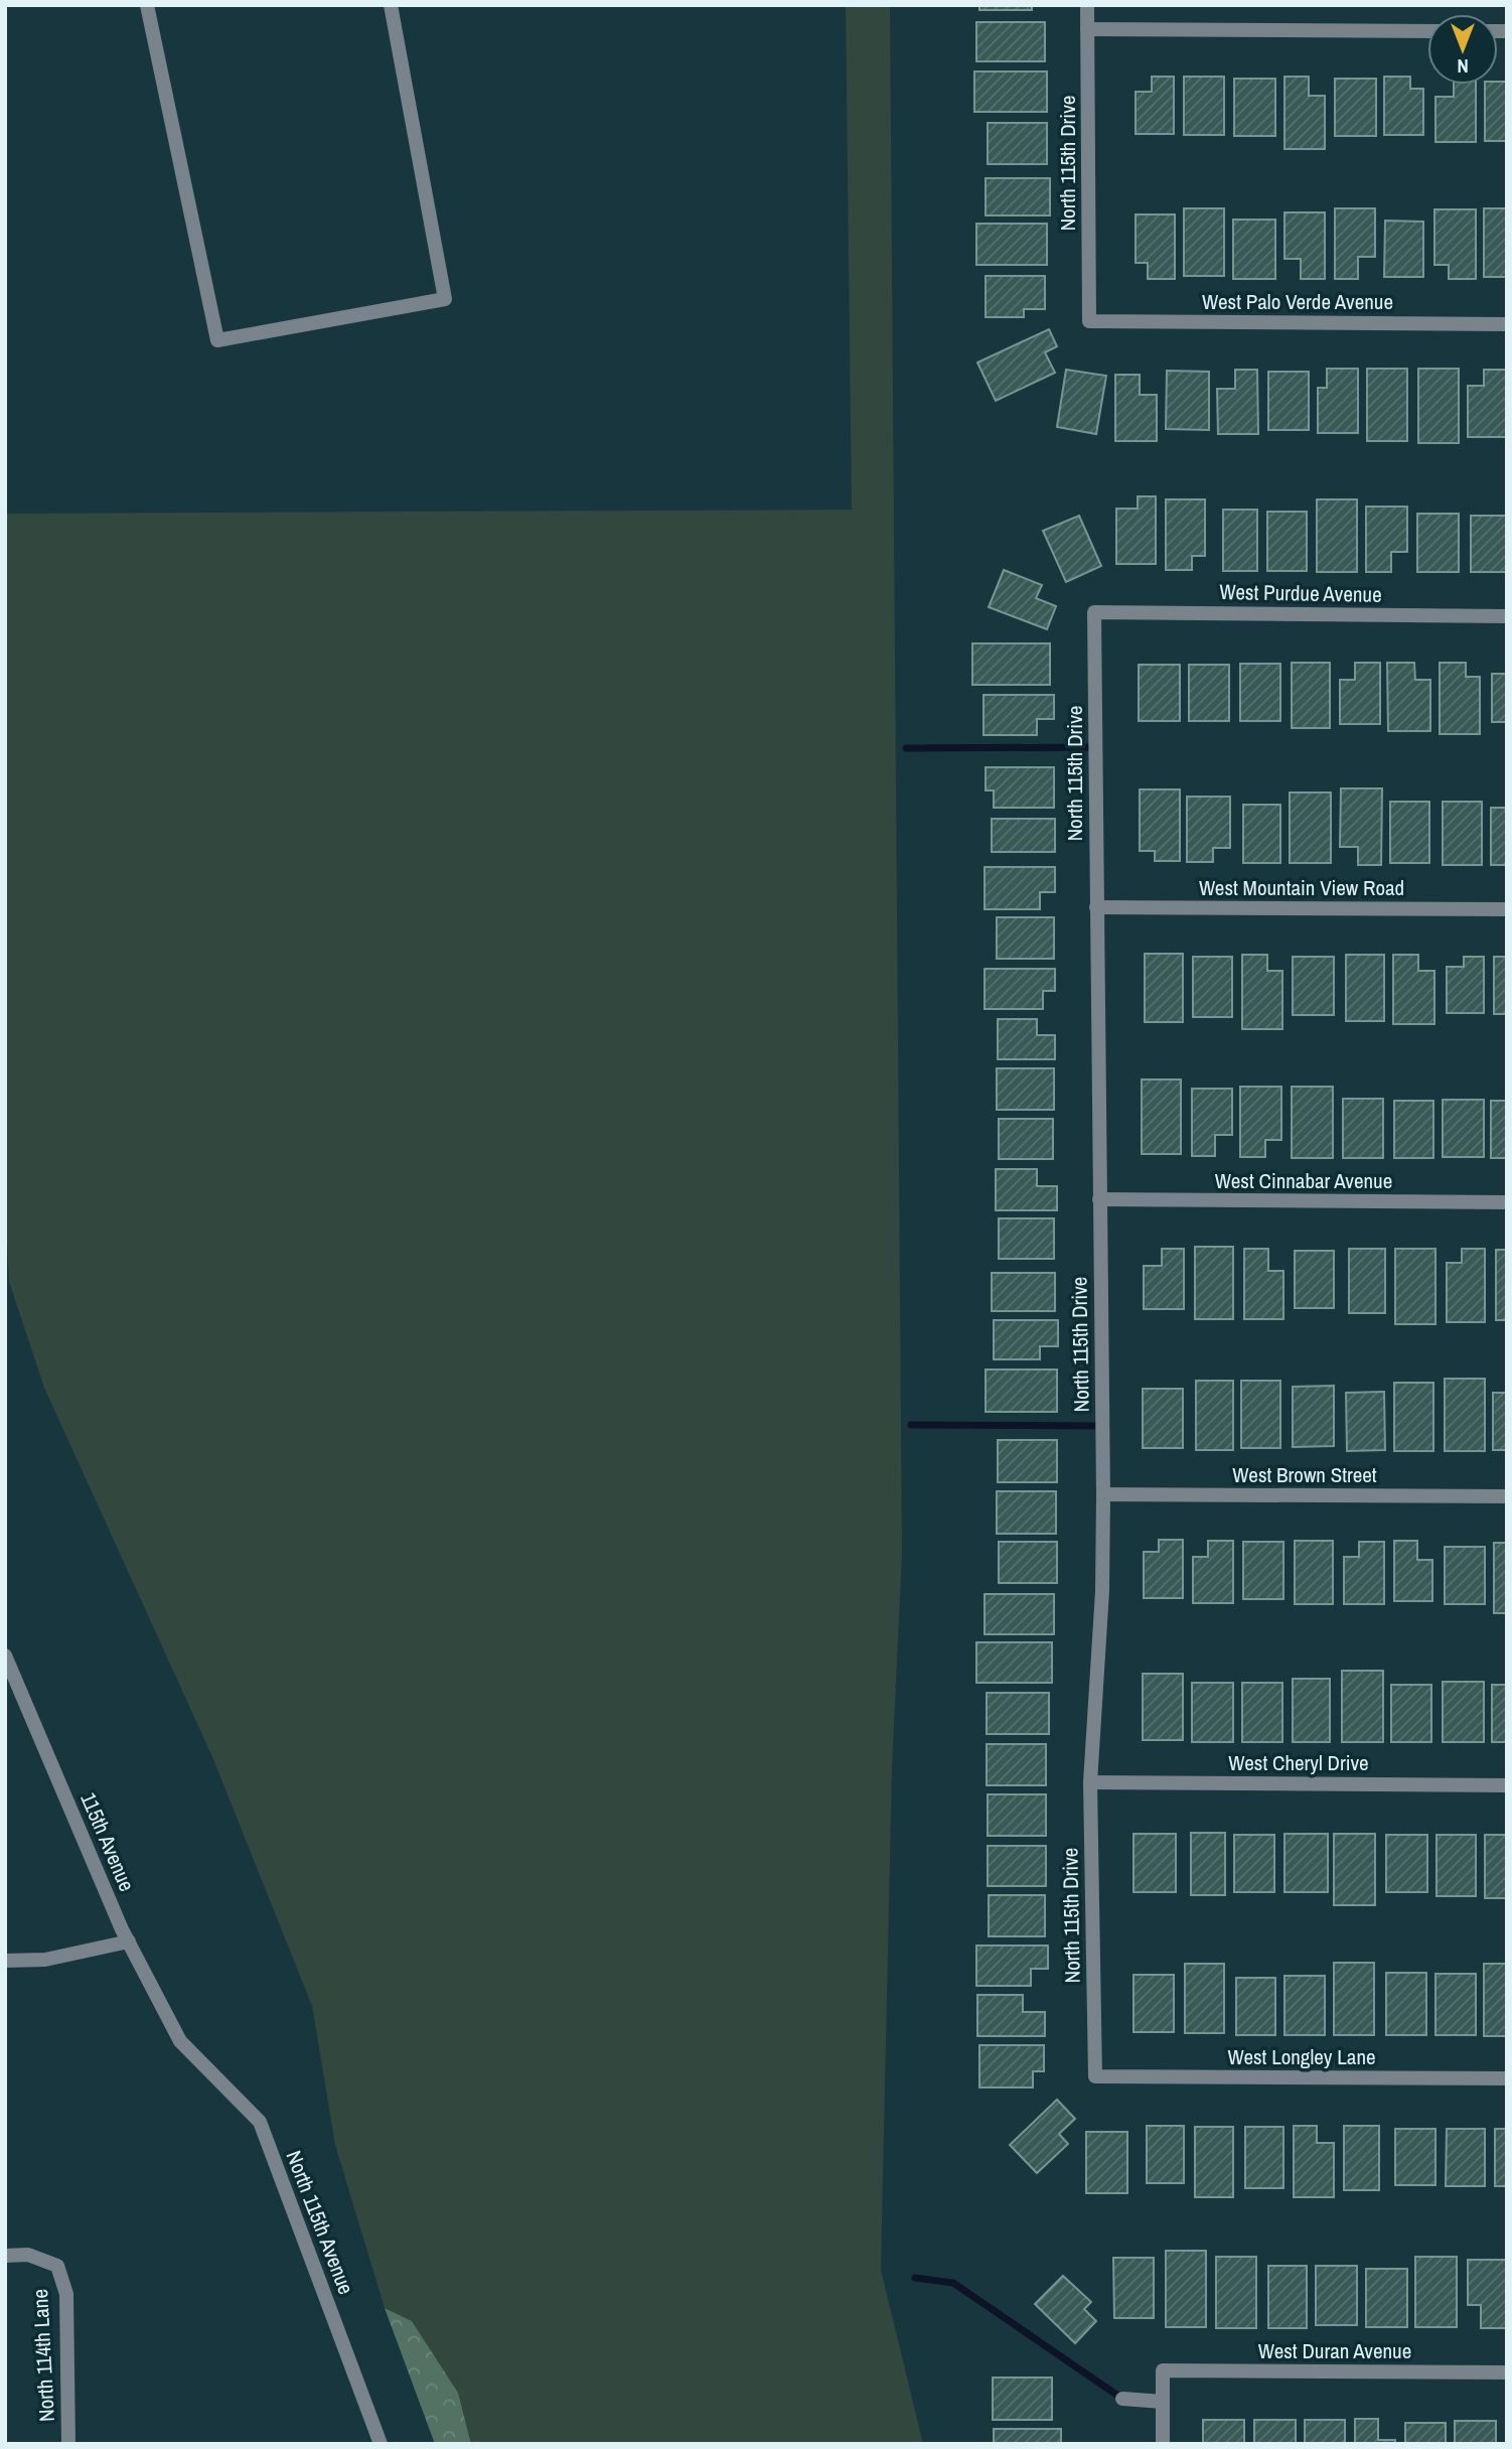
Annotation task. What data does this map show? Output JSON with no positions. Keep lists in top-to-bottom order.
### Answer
{
  "streets": {
    "street": [
      "North 115th Drive",
      "West Palo Verde Avenue",
      "West Purdue Avenue",
      "West Mountain View Road",
      "West Cinnabar Avenue",
      "West Brown Street",
      "West Cheryl Drive",
      "115th Avenue",
      "West Longley Lane",
      "North 115th Avenue",
      "West Duran Avenue",
      "North 114th Lane"
    ]
  },
  "crossings": [
    ["North 115th Drive", "West Palo Verde Avenue"],
    ["North 115th Drive", "West Purdue Avenue"],
    ["North 115th Drive", "West Mountain View Road"],
    ["North 115th Drive", "West Cinnabar Avenue"],
    ["North 115th Drive", "West Brown Street"],
    ["North 115th Drive", "West Cheryl Drive"],
    ["North 115th Drive", "West Longley Lane"],
    ["115th Avenue", "North 115th Avenue"]
  ],
  "north": "bottom"
}
